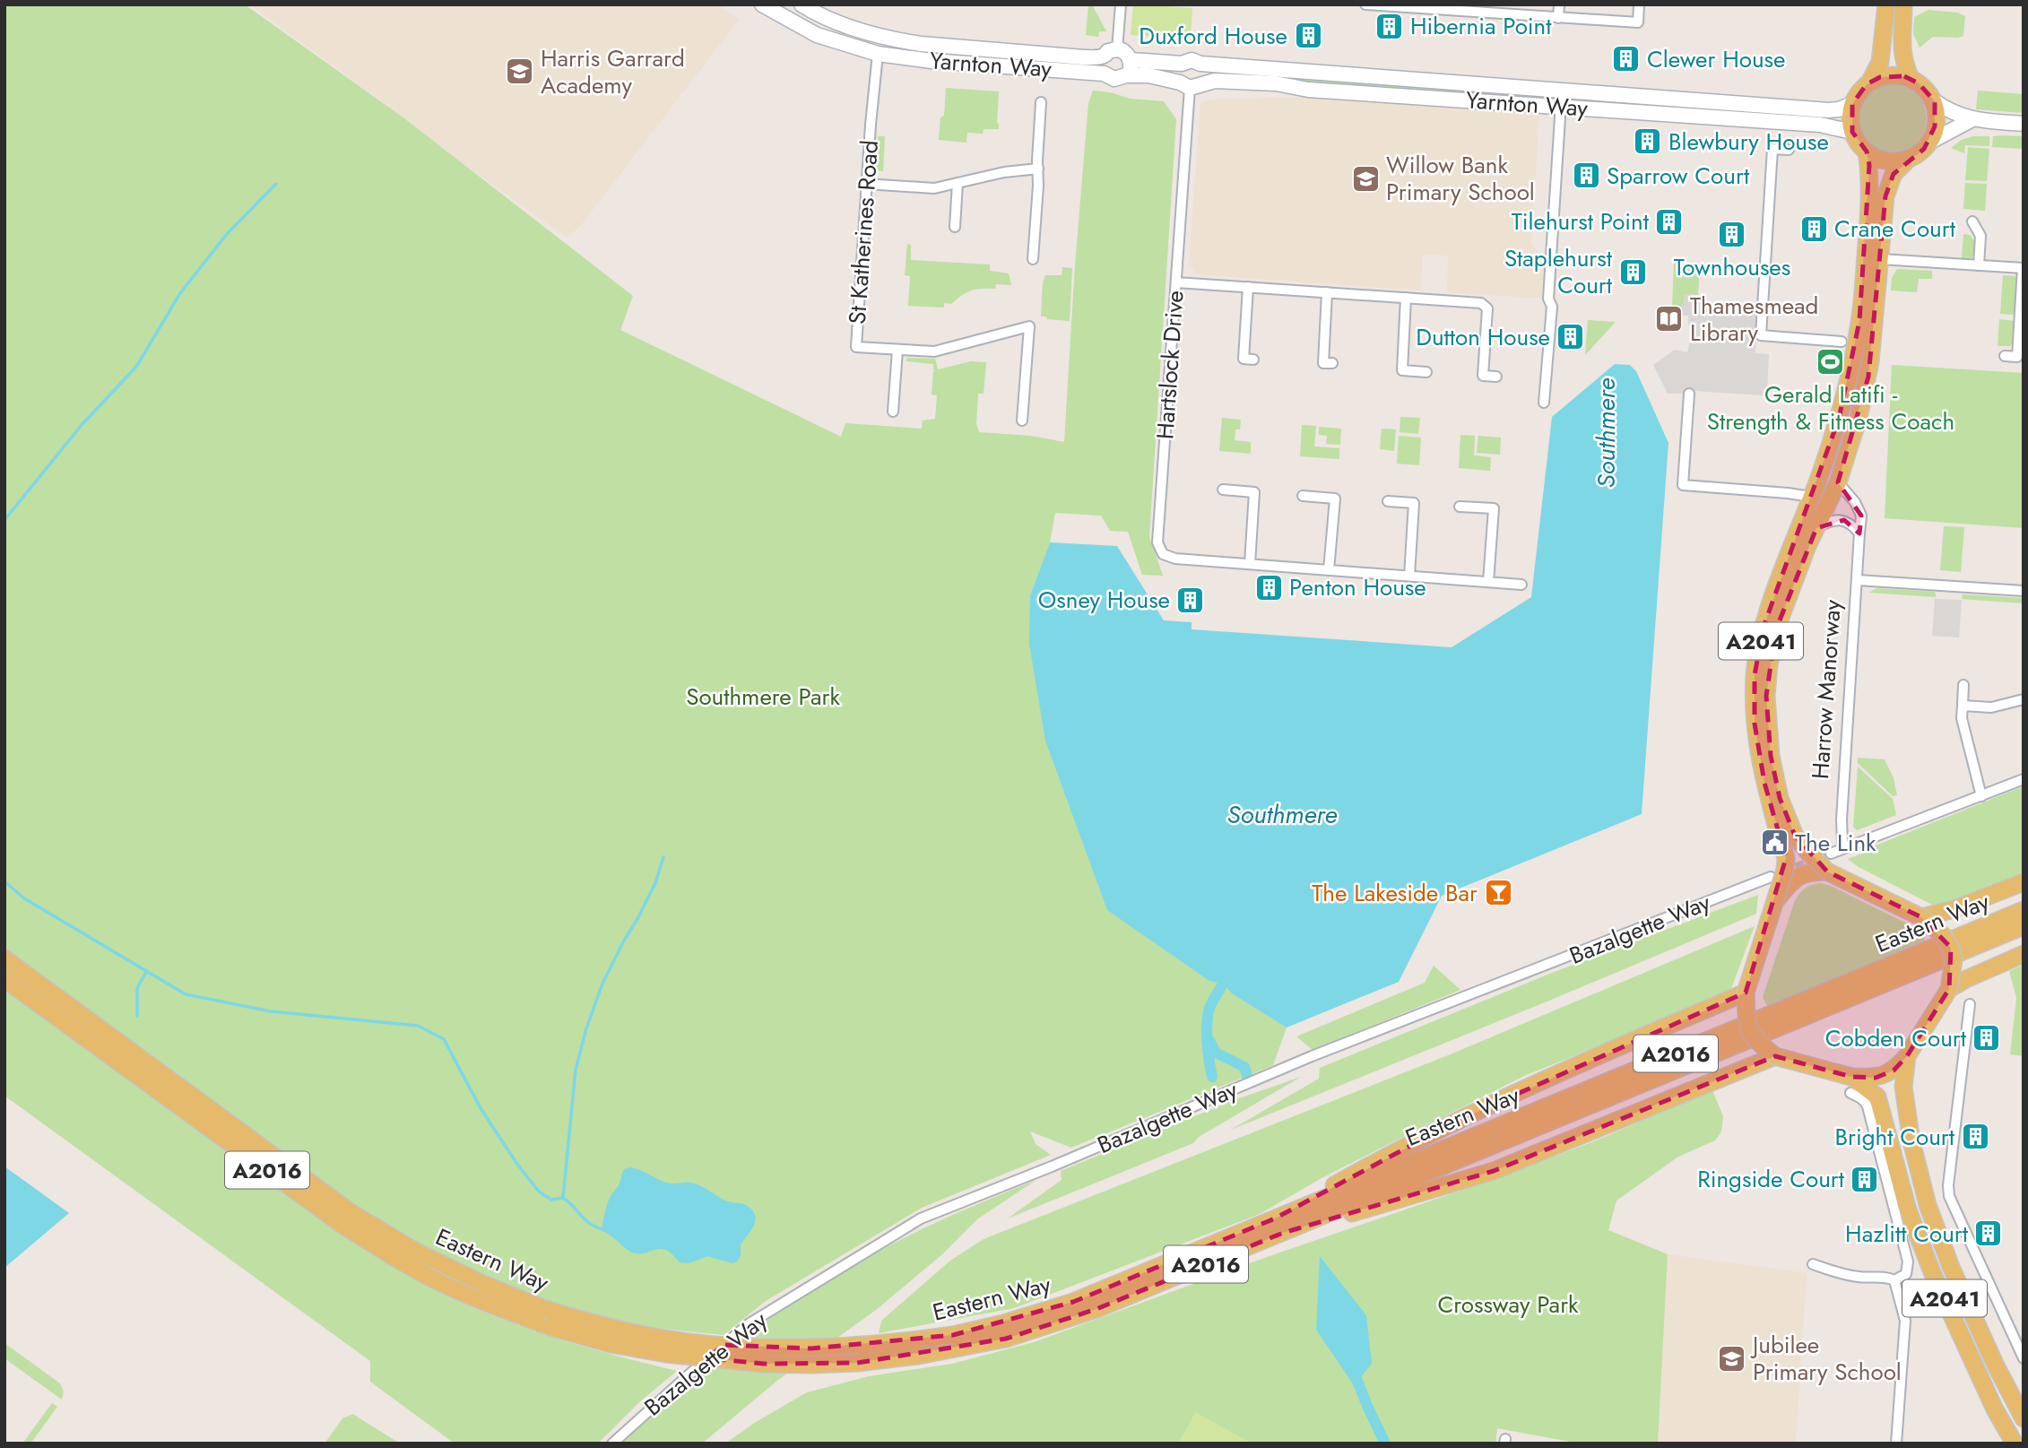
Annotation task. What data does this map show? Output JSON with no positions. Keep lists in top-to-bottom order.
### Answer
{
  "streets": {
    "main road": [
      "A2041",
      "Harrow Manorway",
      "Eastern Way",
      "A2016"
    ],
    "street": [
      "Yarnton Way",
      "St Katherines Road",
      "Hartslock Drive",
      "Bazalgette Way"
    ]
  },
  "crossings": [
    ["Yarnton Way", "St Katherines Road"],
    ["Yarnton Way", "Hartslock Drive"],
    ["Yarnton Way", "A2041"],
    ["Yarnton Way", "Harrow Manorway"],
    ["A2041", "Harrow Manorway"]
  ],
  "water": ["Southmere"],
  "parks": ["Southmere Park", "Crossway Park"],
  "places": {
    "building": [
      "Hibernia Point",
      "Duxford House",
      "Clewer House",
      "Blewbury House",
      "Sparrow Court",
      "Tilehurst Point",
      "Crane Court",
      "Townhouses",
      "Staplehurst Court",
      "Dutton House",
      "Penton House",
      "Osney House",
      "Cobden Court",
      "Bright Court",
      "Ringside Court",
      "Hazlitt Court"
    ],
    "school or university": ["Harris Garrard Academy", "Willow Bank Primary School", "Jubilee Primary School"],
    "library": ["Thamesmead Library"],
    "sports": ["Gerald Latifi - Strength & Fitness Coach"],
    "public building": ["The Link"],
    "bar": ["The Lakeside Bar"]
  }
}
